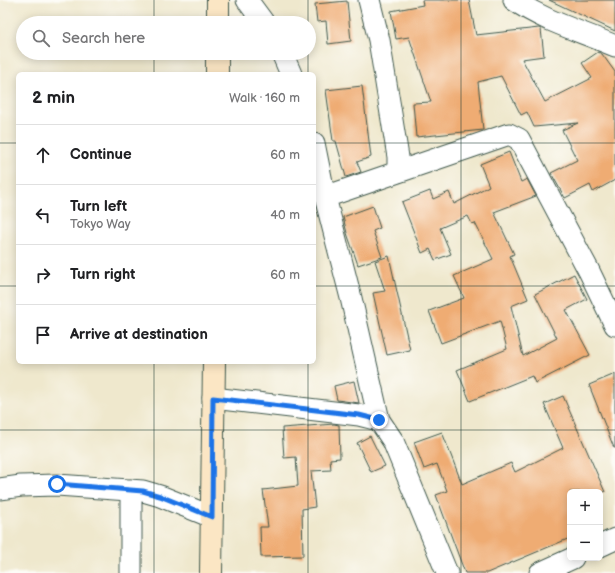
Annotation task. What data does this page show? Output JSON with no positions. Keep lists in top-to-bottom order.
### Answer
{
  "page": {
    "search": "Search here",
    "heading": ["2 min", "Walk · 160 m"],
    "list": [
      ["Continue", "60 m"],
      ["Turn left", "Tokyo Way", "40 m"],
      ["Turn right", "60 m"],
      "Arrive at destination"
    ],
    "map_buttons": ["+", "−"]
  }
}
